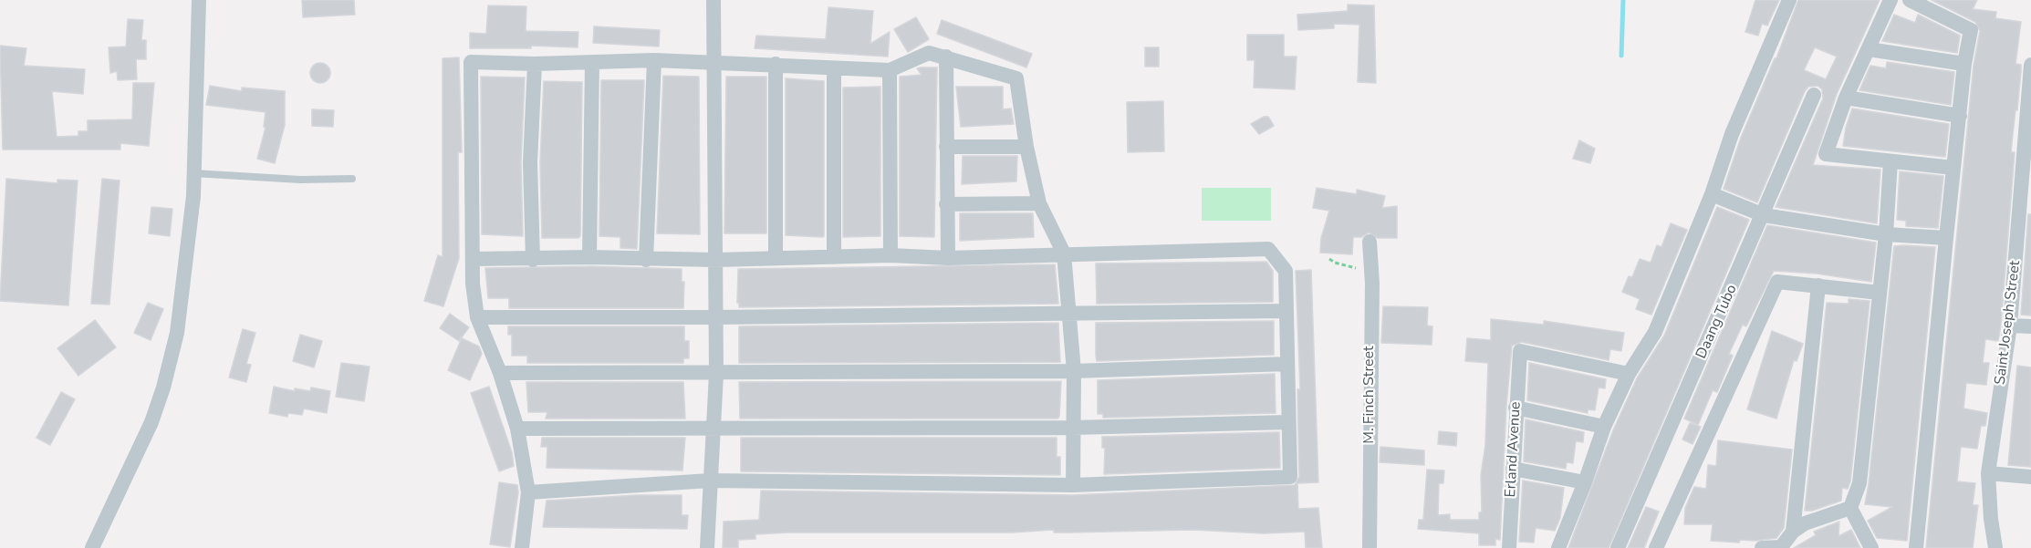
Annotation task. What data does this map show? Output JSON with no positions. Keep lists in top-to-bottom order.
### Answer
{
  "streets": {
    "street": [
      "Daang Tubo",
      "Saint Joseph Street",
      "M. Finch Street",
      "Erland Avenue"
    ]
  }
}
